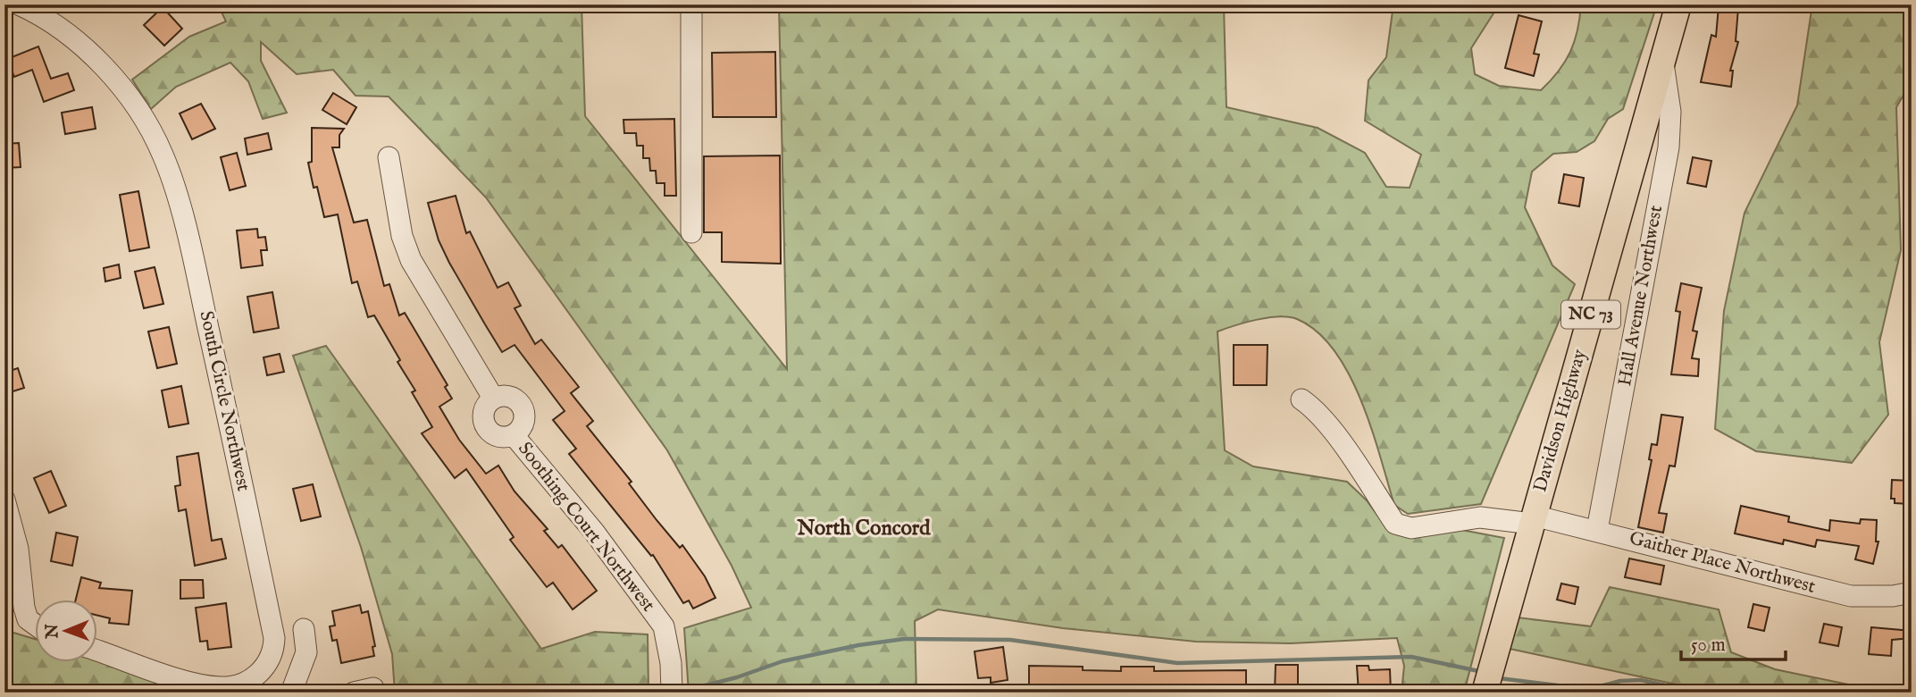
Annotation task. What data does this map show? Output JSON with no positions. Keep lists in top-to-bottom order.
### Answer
{
  "streets": {
    "main road": ["NC 73", "Davidson Highway"],
    "street": [
      "Hall Avenue Northwest",
      "South Circle Northwest",
      "Soothing Court Northwest",
      "Gaither Place Northwest"
    ]
  },
  "crossings": [
    ["Hall Avenue Northwest", "Davidson Highway"],
    ["Hall Avenue Northwest", "Gaither Place Northwest"],
    ["Davidson Highway", "Gaither Place Northwest"]
  ],
  "districts": ["North Concord"],
  "scale_bar": "50 m",
  "north": "left"
}
